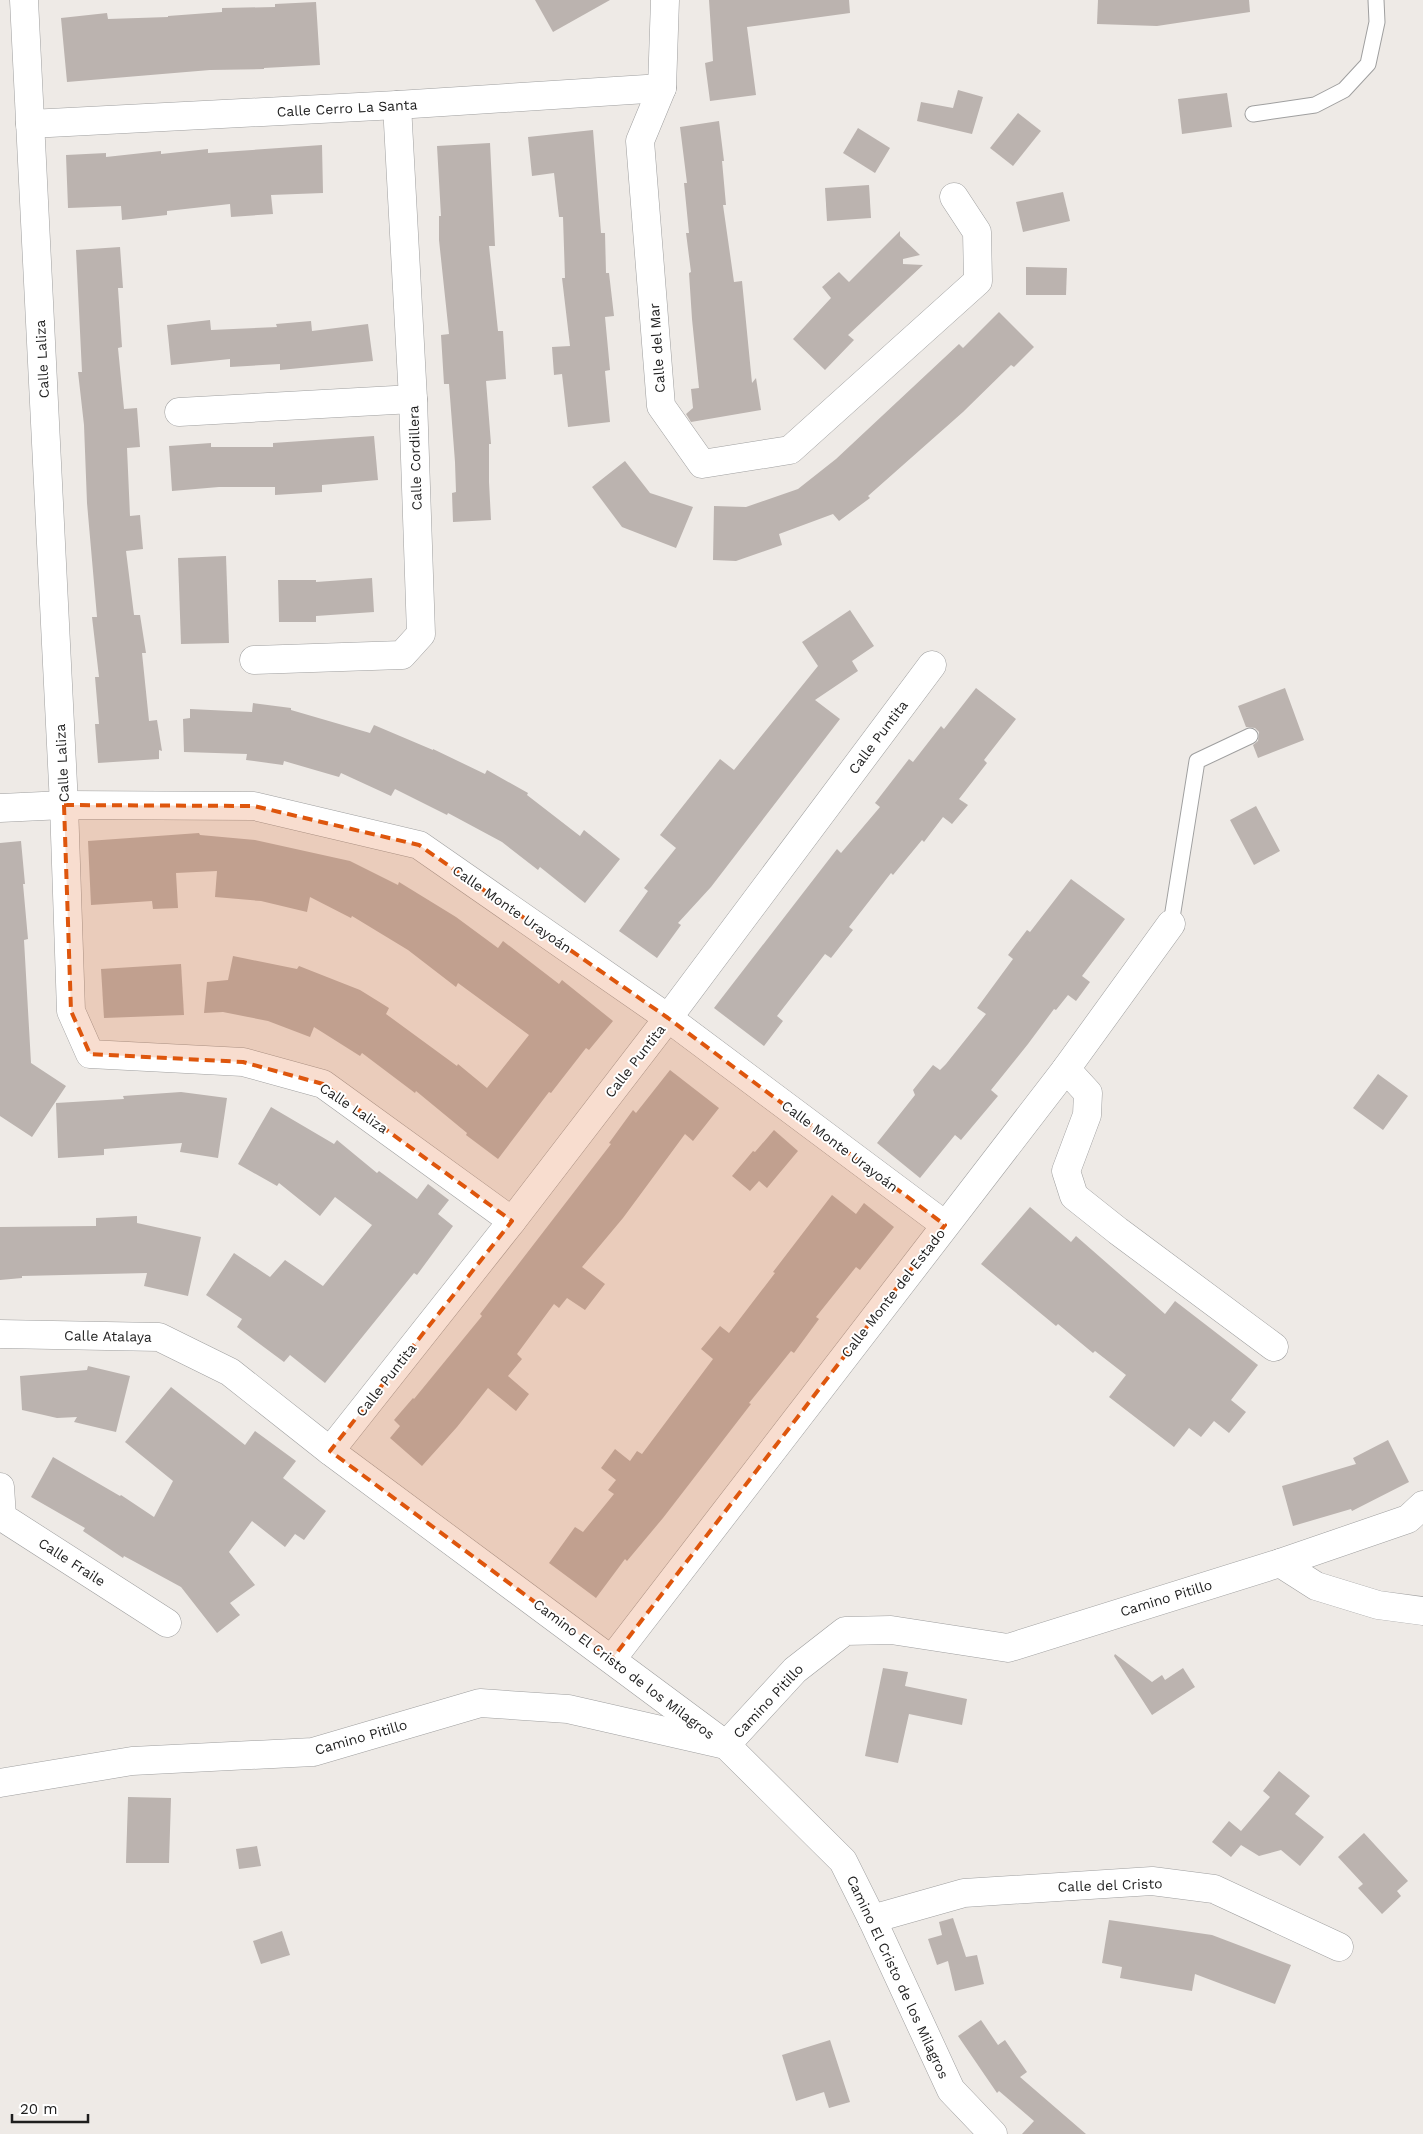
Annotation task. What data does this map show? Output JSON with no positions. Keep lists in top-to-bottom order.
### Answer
{
  "streets": {
    "street": [
      "Calle Cerro La Santa",
      "Calle del Mar",
      "Calle Laliza",
      "Calle Cordillera",
      "Calle Puntita",
      "Calle Monte Urayoán",
      "Calle Monte del Estado",
      "Calle Atalaya",
      "Calle Fraile",
      "Camino Pitillo",
      "Camino El Cristo de los Milagros",
      "Calle del Cristo"
    ]
  },
  "crossings": [
    ["Calle Cerro La Santa", "Calle del Mar"],
    ["Calle Cerro La Santa", "Calle Laliza"],
    ["Calle Cerro La Santa", "Calle Cordillera"],
    ["Calle Laliza", "Calle Puntita"],
    ["Calle Laliza", "Calle Monte Urayoán"],
    ["Calle Puntita", "Calle Monte Urayoán"],
    ["Calle Puntita", "Calle Atalaya"],
    ["Calle Puntita", "Camino El Cristo de los Milagros"],
    ["Calle Monte Urayoán", "Calle Monte del Estado"],
    ["Calle Monte del Estado", "Camino El Cristo de los Milagros"],
    ["Calle Atalaya", "Camino El Cristo de los Milagros"],
    ["Camino Pitillo", "Camino El Cristo de los Milagros"],
    ["Camino El Cristo de los Milagros", "Calle del Cristo"]
  ],
  "scale_bar": "20 m"
}
